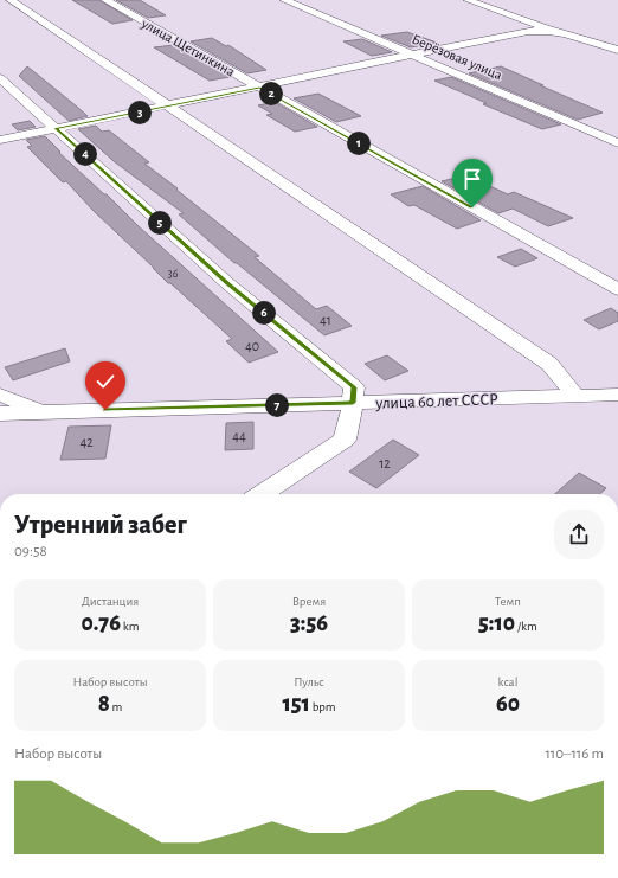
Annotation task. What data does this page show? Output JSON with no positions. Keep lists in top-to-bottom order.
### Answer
{
  "streets": {
    "street": ["улица Щетинкина", "Берёзовая улица", "улица 60 лет СССР"]
  },
  "house_numbers": [
    "36",
    "41",
    "40",
    "44",
    "42",
    "12"
  ],
  "page": {
    "pins": [
      "2",
      "3",
      "1",
      "4",
      "5",
      "6",
      "7"
    ],
    "heading": ["Утренний забег", "09:58"],
    "stats": [
      ["Дистанция", "0.76 km"],
      ["Время", "3:56"],
      ["Темп", "5:10 /km"],
      ["Набор высоты", "8 m"],
      ["Пульс", "151 bpm"],
      ["kcal", "60"]
    ],
    "chart": ["Набор высоты", "110–116 m"]
  }
}
